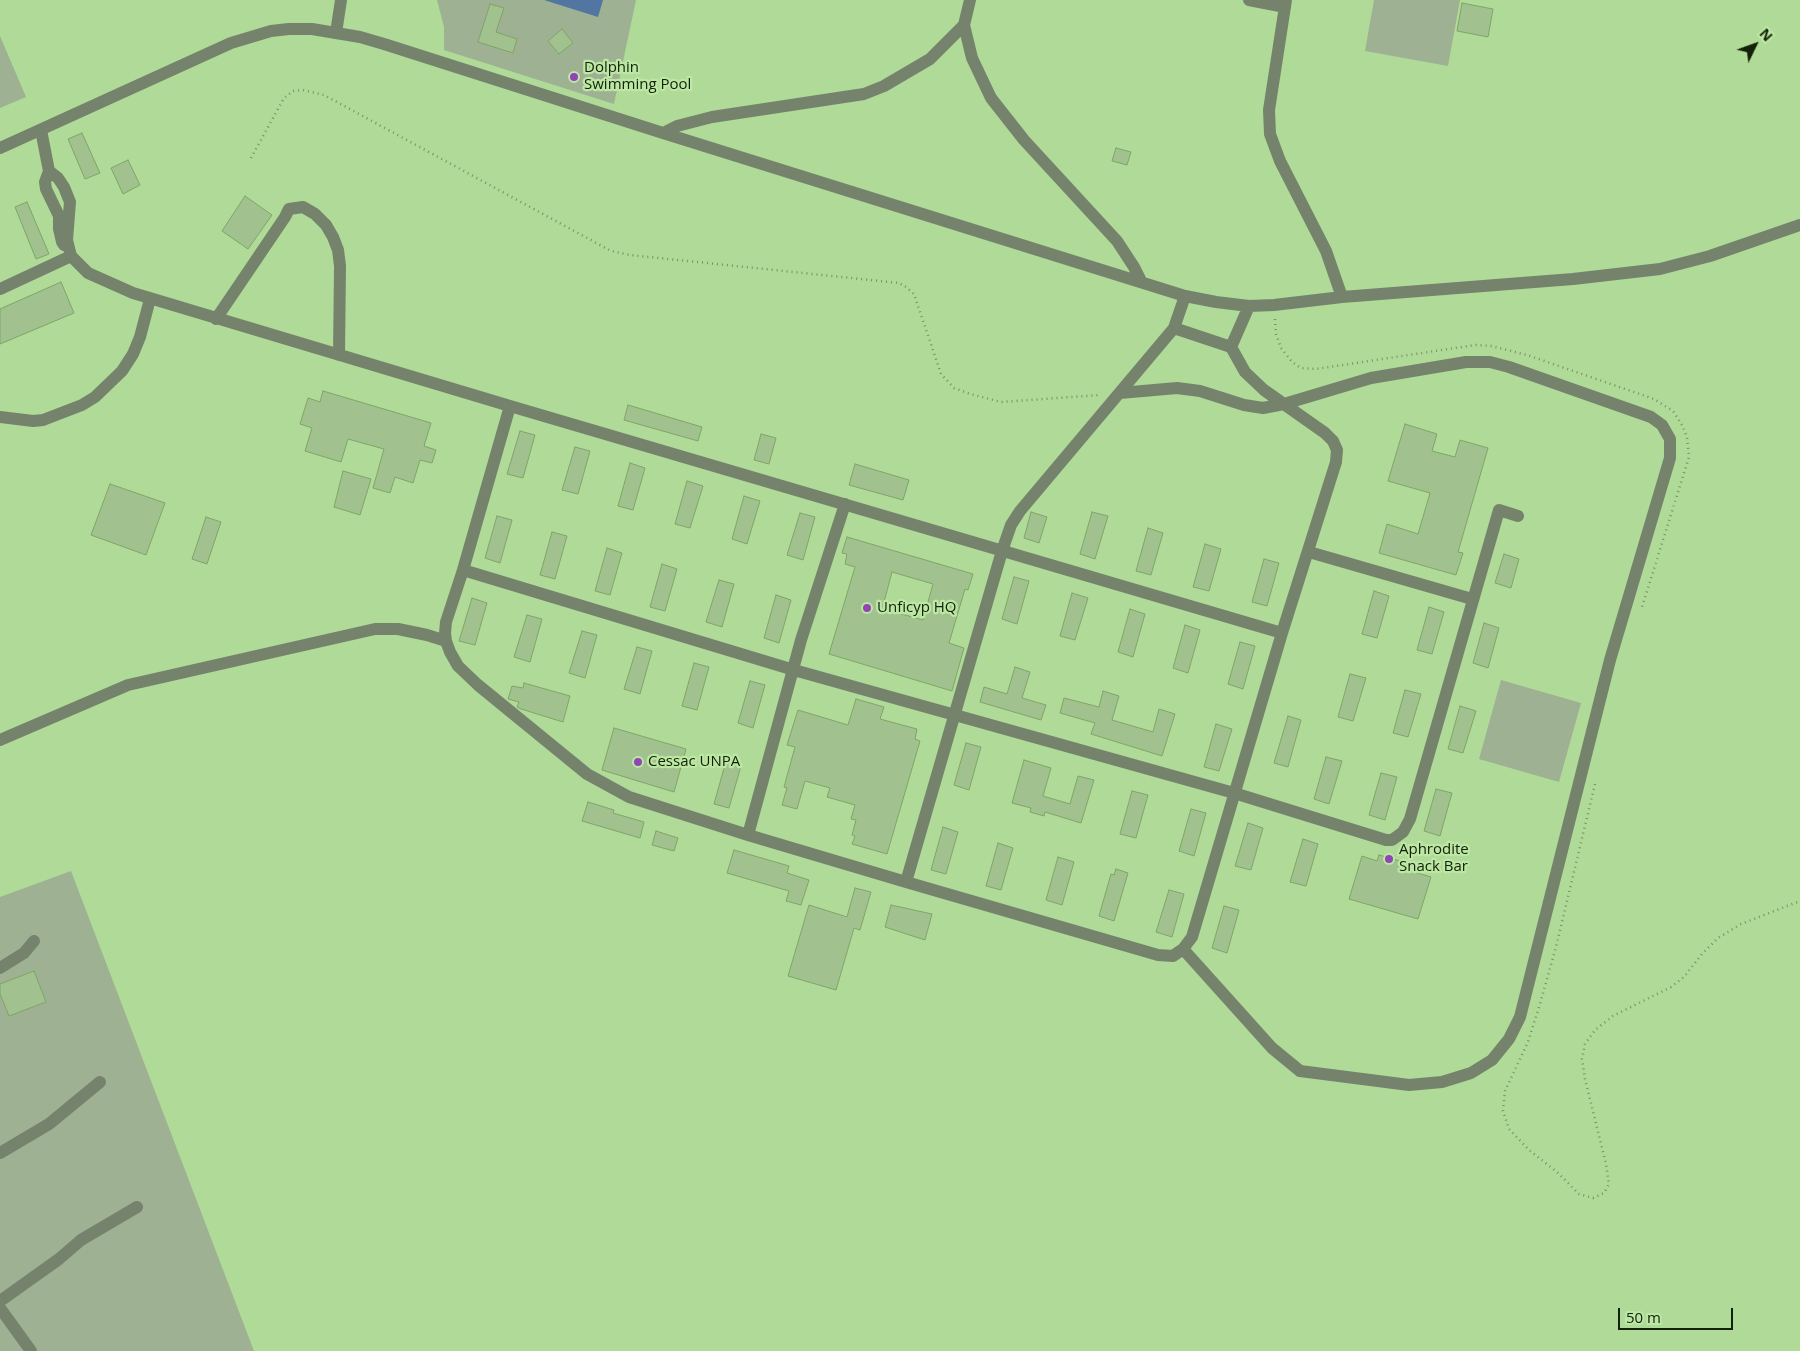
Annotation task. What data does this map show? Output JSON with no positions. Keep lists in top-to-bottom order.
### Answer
{
  "places": [
    "Dolphin Swimming Pool",
    "Unficyp HQ",
    "Cessac UNPA",
    "Aphrodite Snack Bar"
  ],
  "scale_bar": "50 m",
  "north": "top right"
}
